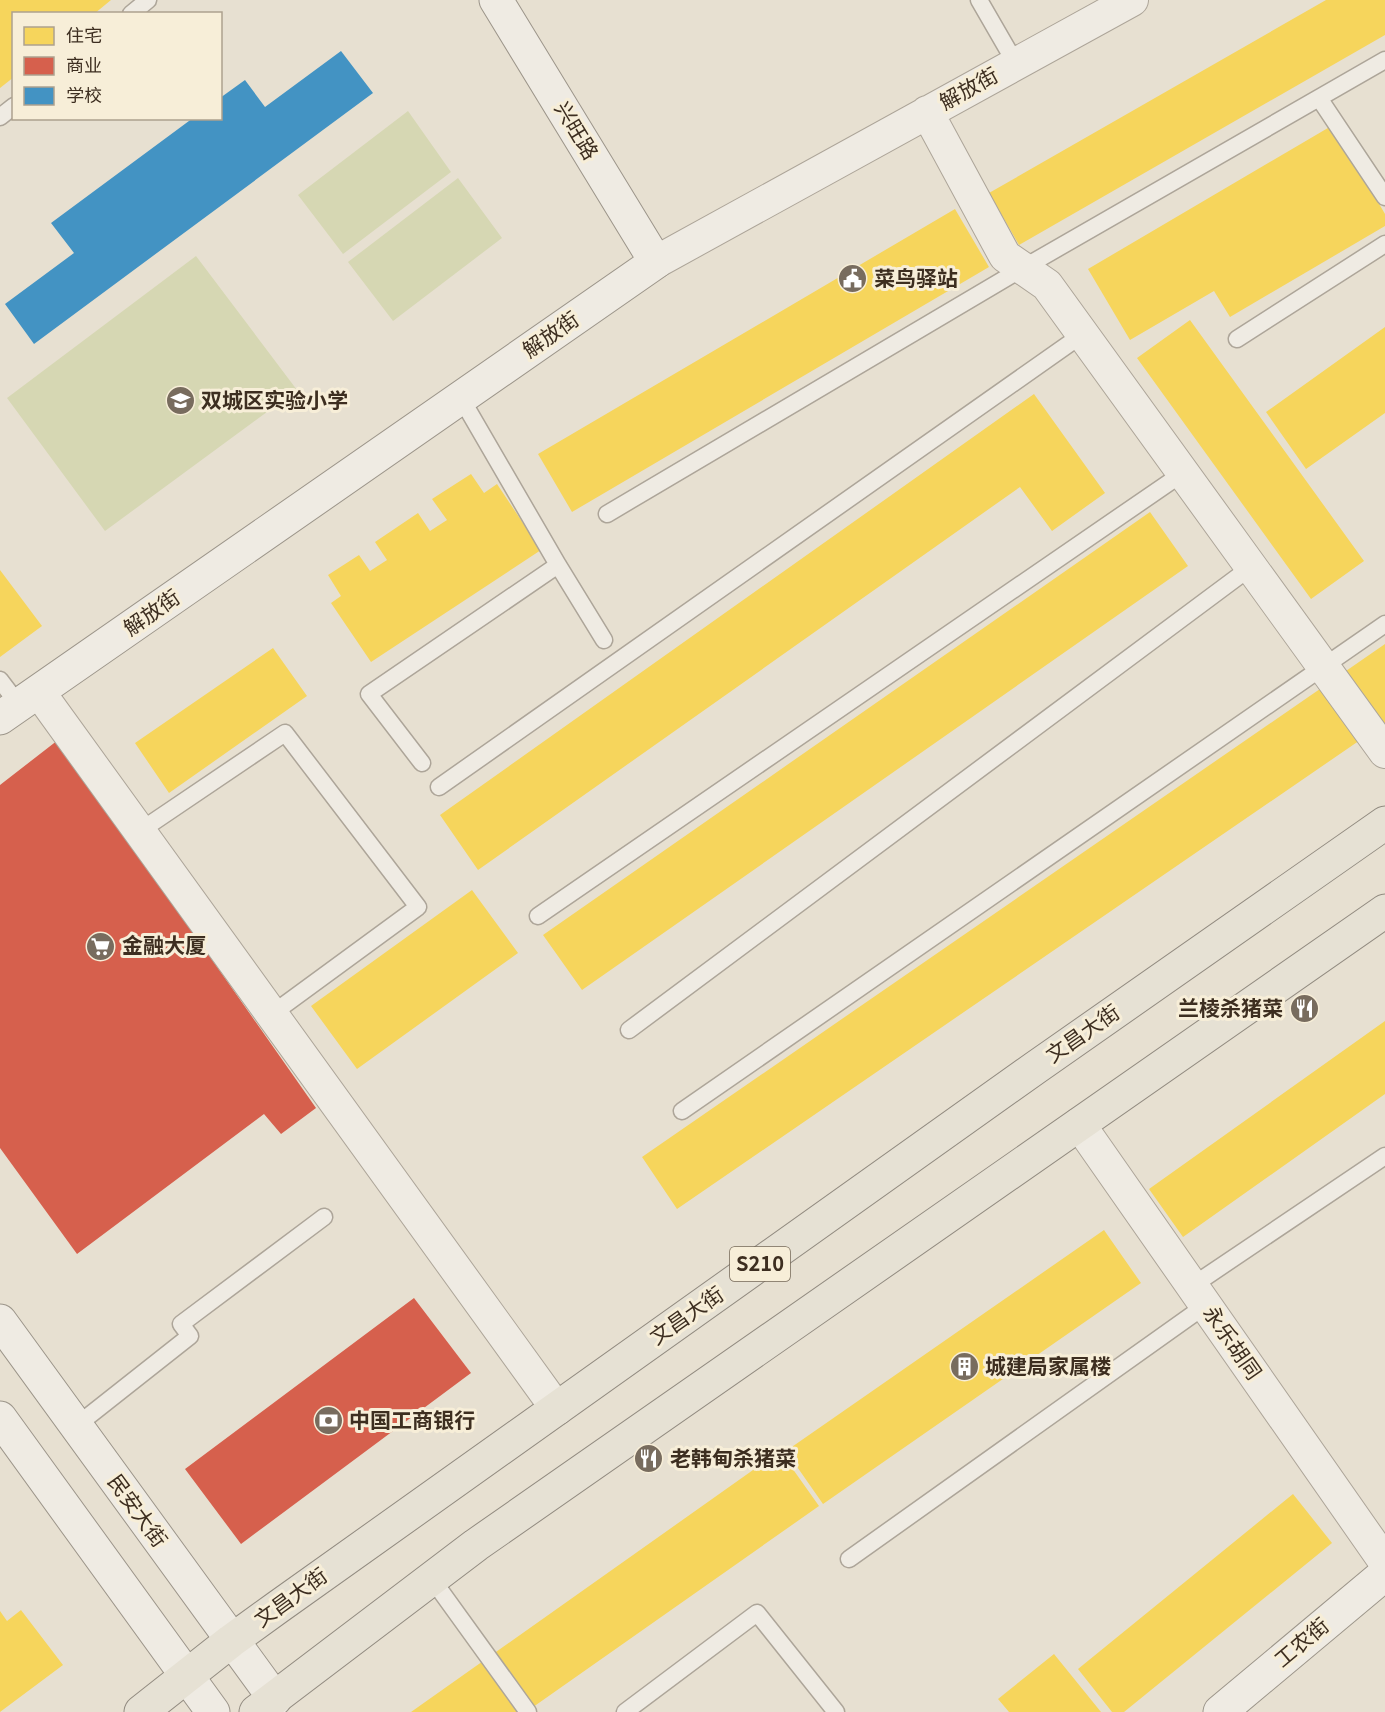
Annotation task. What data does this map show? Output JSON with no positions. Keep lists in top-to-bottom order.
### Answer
{
  "streets": {
    "main road": [
      "解放街",
      "兴旺路",
      "文昌大街",
      "S210",
      "民安大街",
      "工农街"
    ],
    "street": ["永乐胡同"]
  },
  "crossings": [
    ["解放街", "兴旺路"],
    ["文昌大街", "民安大街"]
  ],
  "places": {
    "public building": ["菜鸟驿站"],
    "school or university": ["双城区实验小学"],
    "supermarket": ["金融大厦"],
    "restaurant": ["兰棱杀猪菜", "老韩甸杀猪菜"],
    "building": ["城建局家属楼"],
    "bank": ["中国工商银行"]
  },
  "legend": ["住宅", "商业", "学校"]
}
